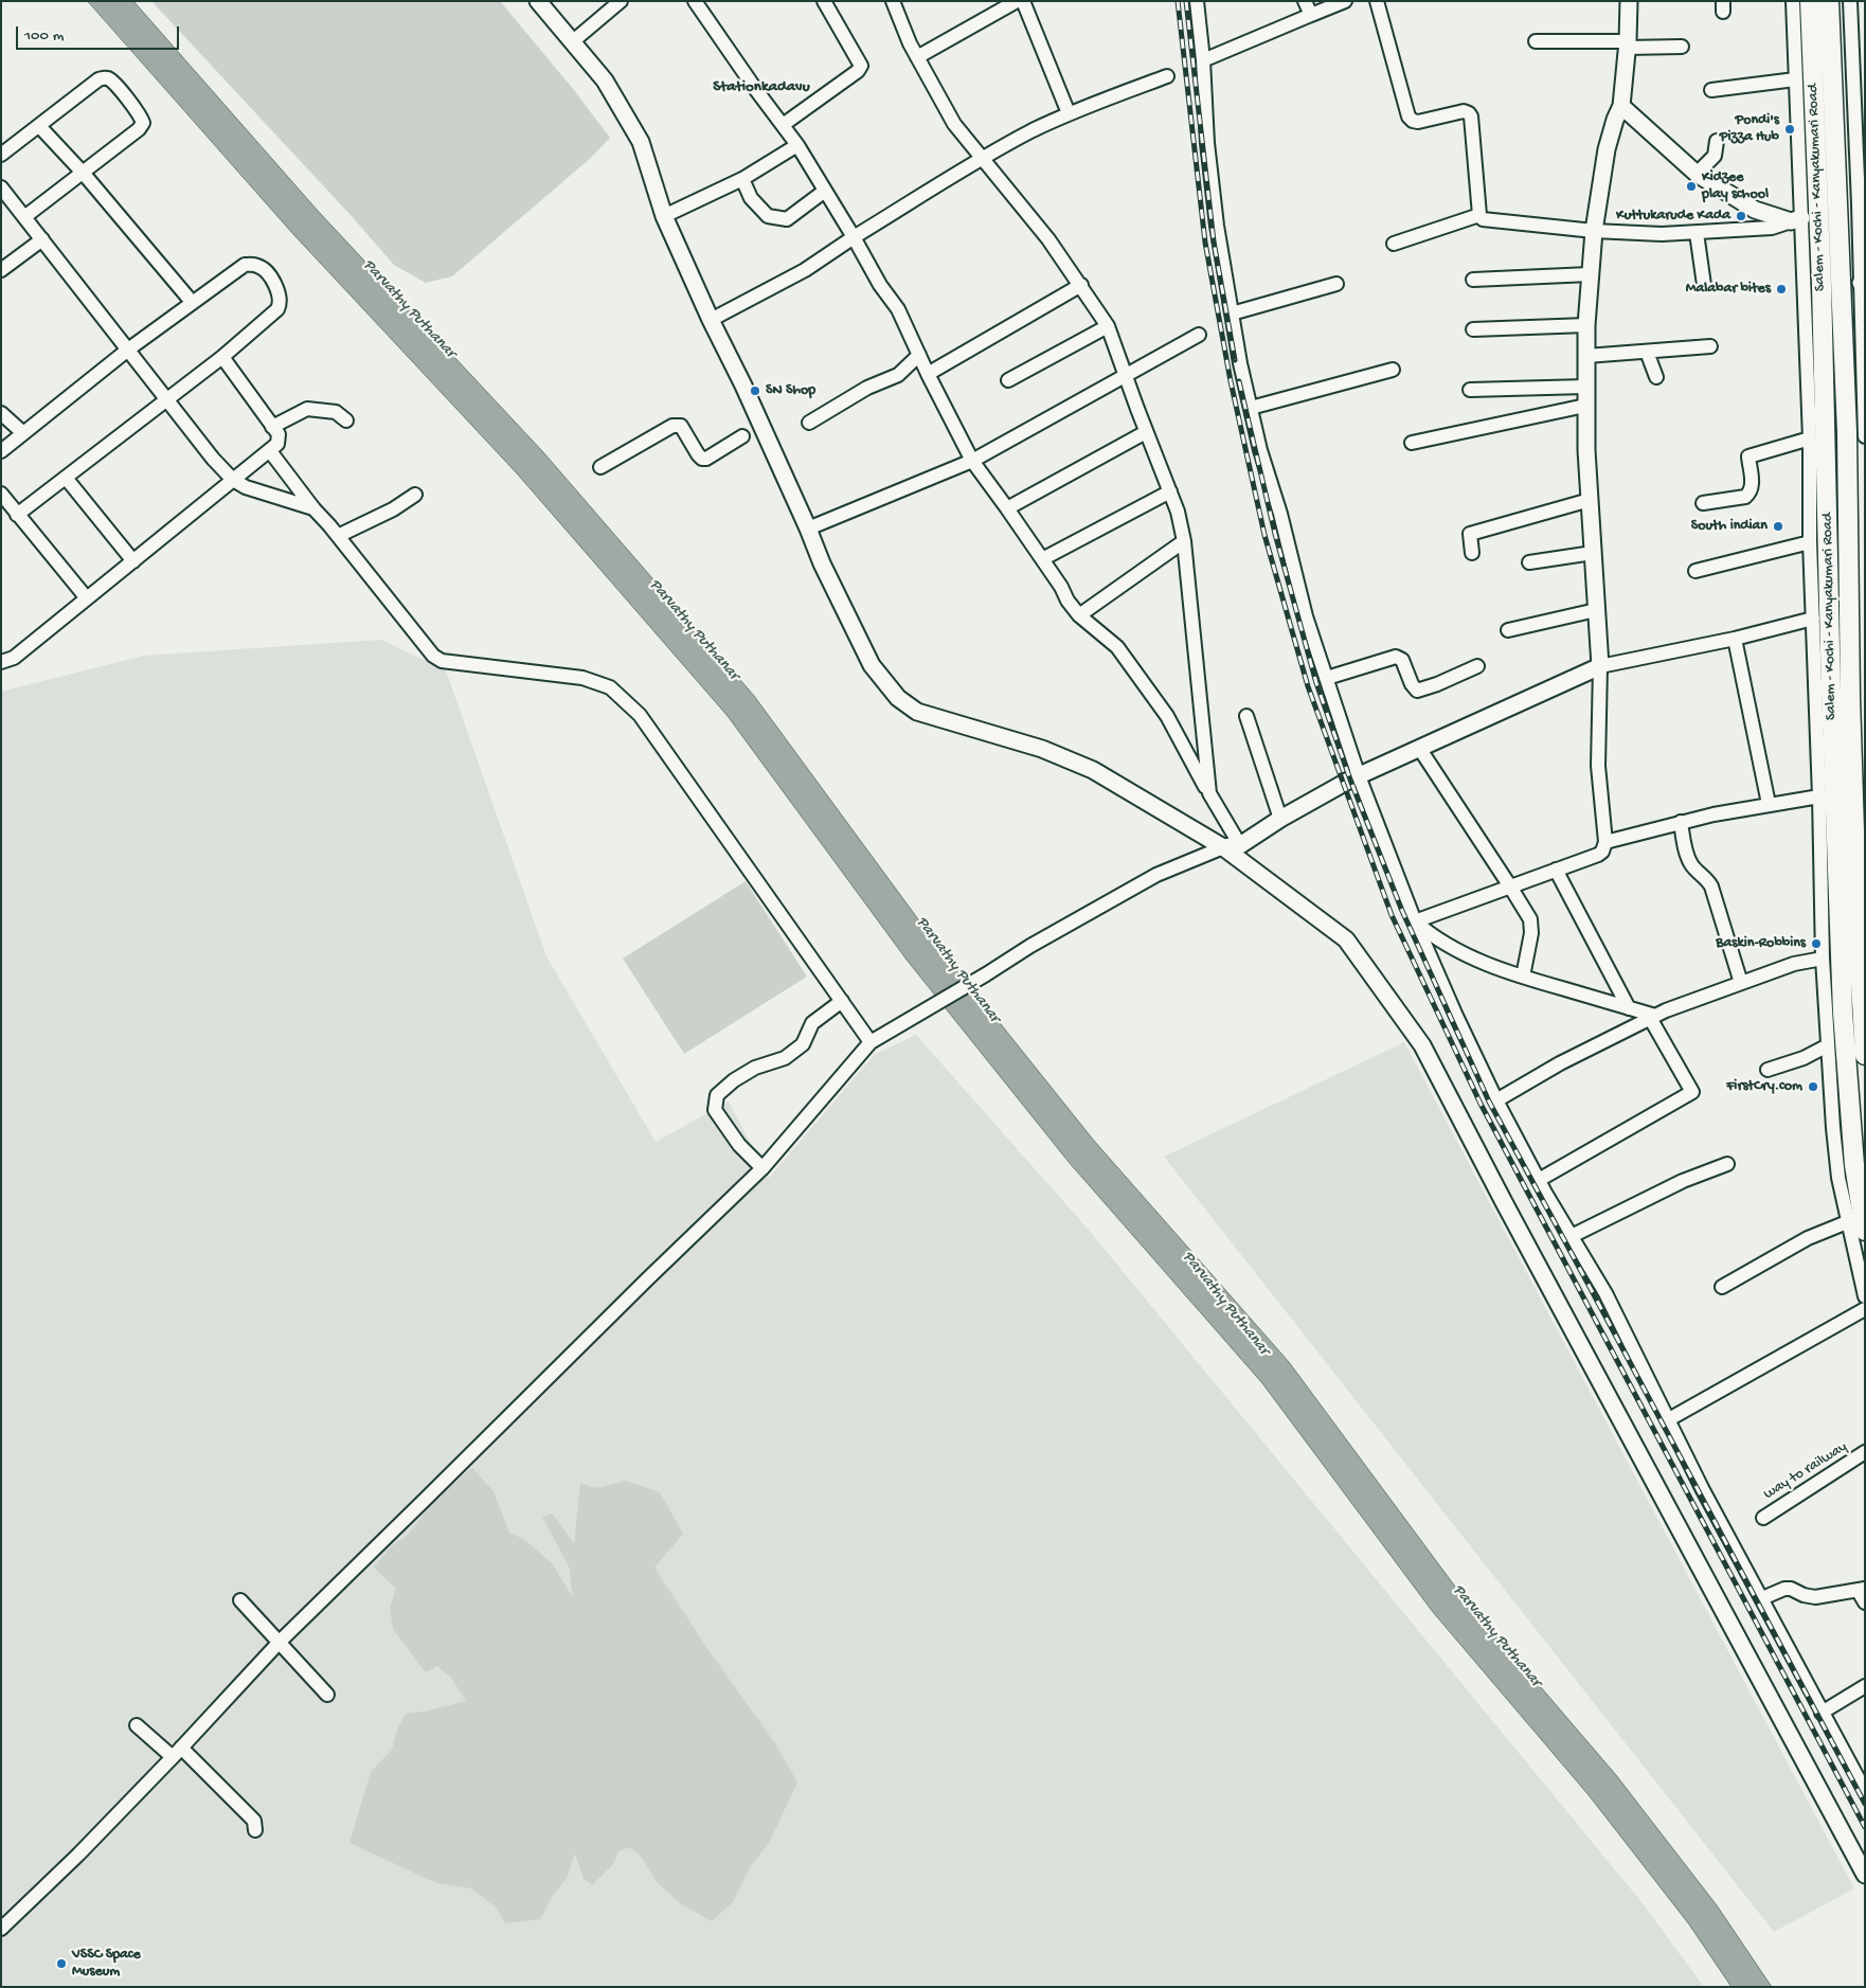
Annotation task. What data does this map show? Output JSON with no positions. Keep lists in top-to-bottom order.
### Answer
{
  "streets": {
    "highway": ["Salem - Kochi - Kanyakumari Road"],
    "street": ["way to railway"]
  },
  "districts": ["Stationkadavu"],
  "water": ["Parvathy Puthanar"],
  "places": [
    "Pondi's Pizza Hub",
    "Kidzee play school",
    "Kuttukarude Kada",
    "Malabar bites",
    "SN Shop",
    "South indian",
    "Baskin-Robbins",
    "FirstCry.com",
    "VSSC Space Museum"
  ],
  "scale_bar": "100 m"
}
